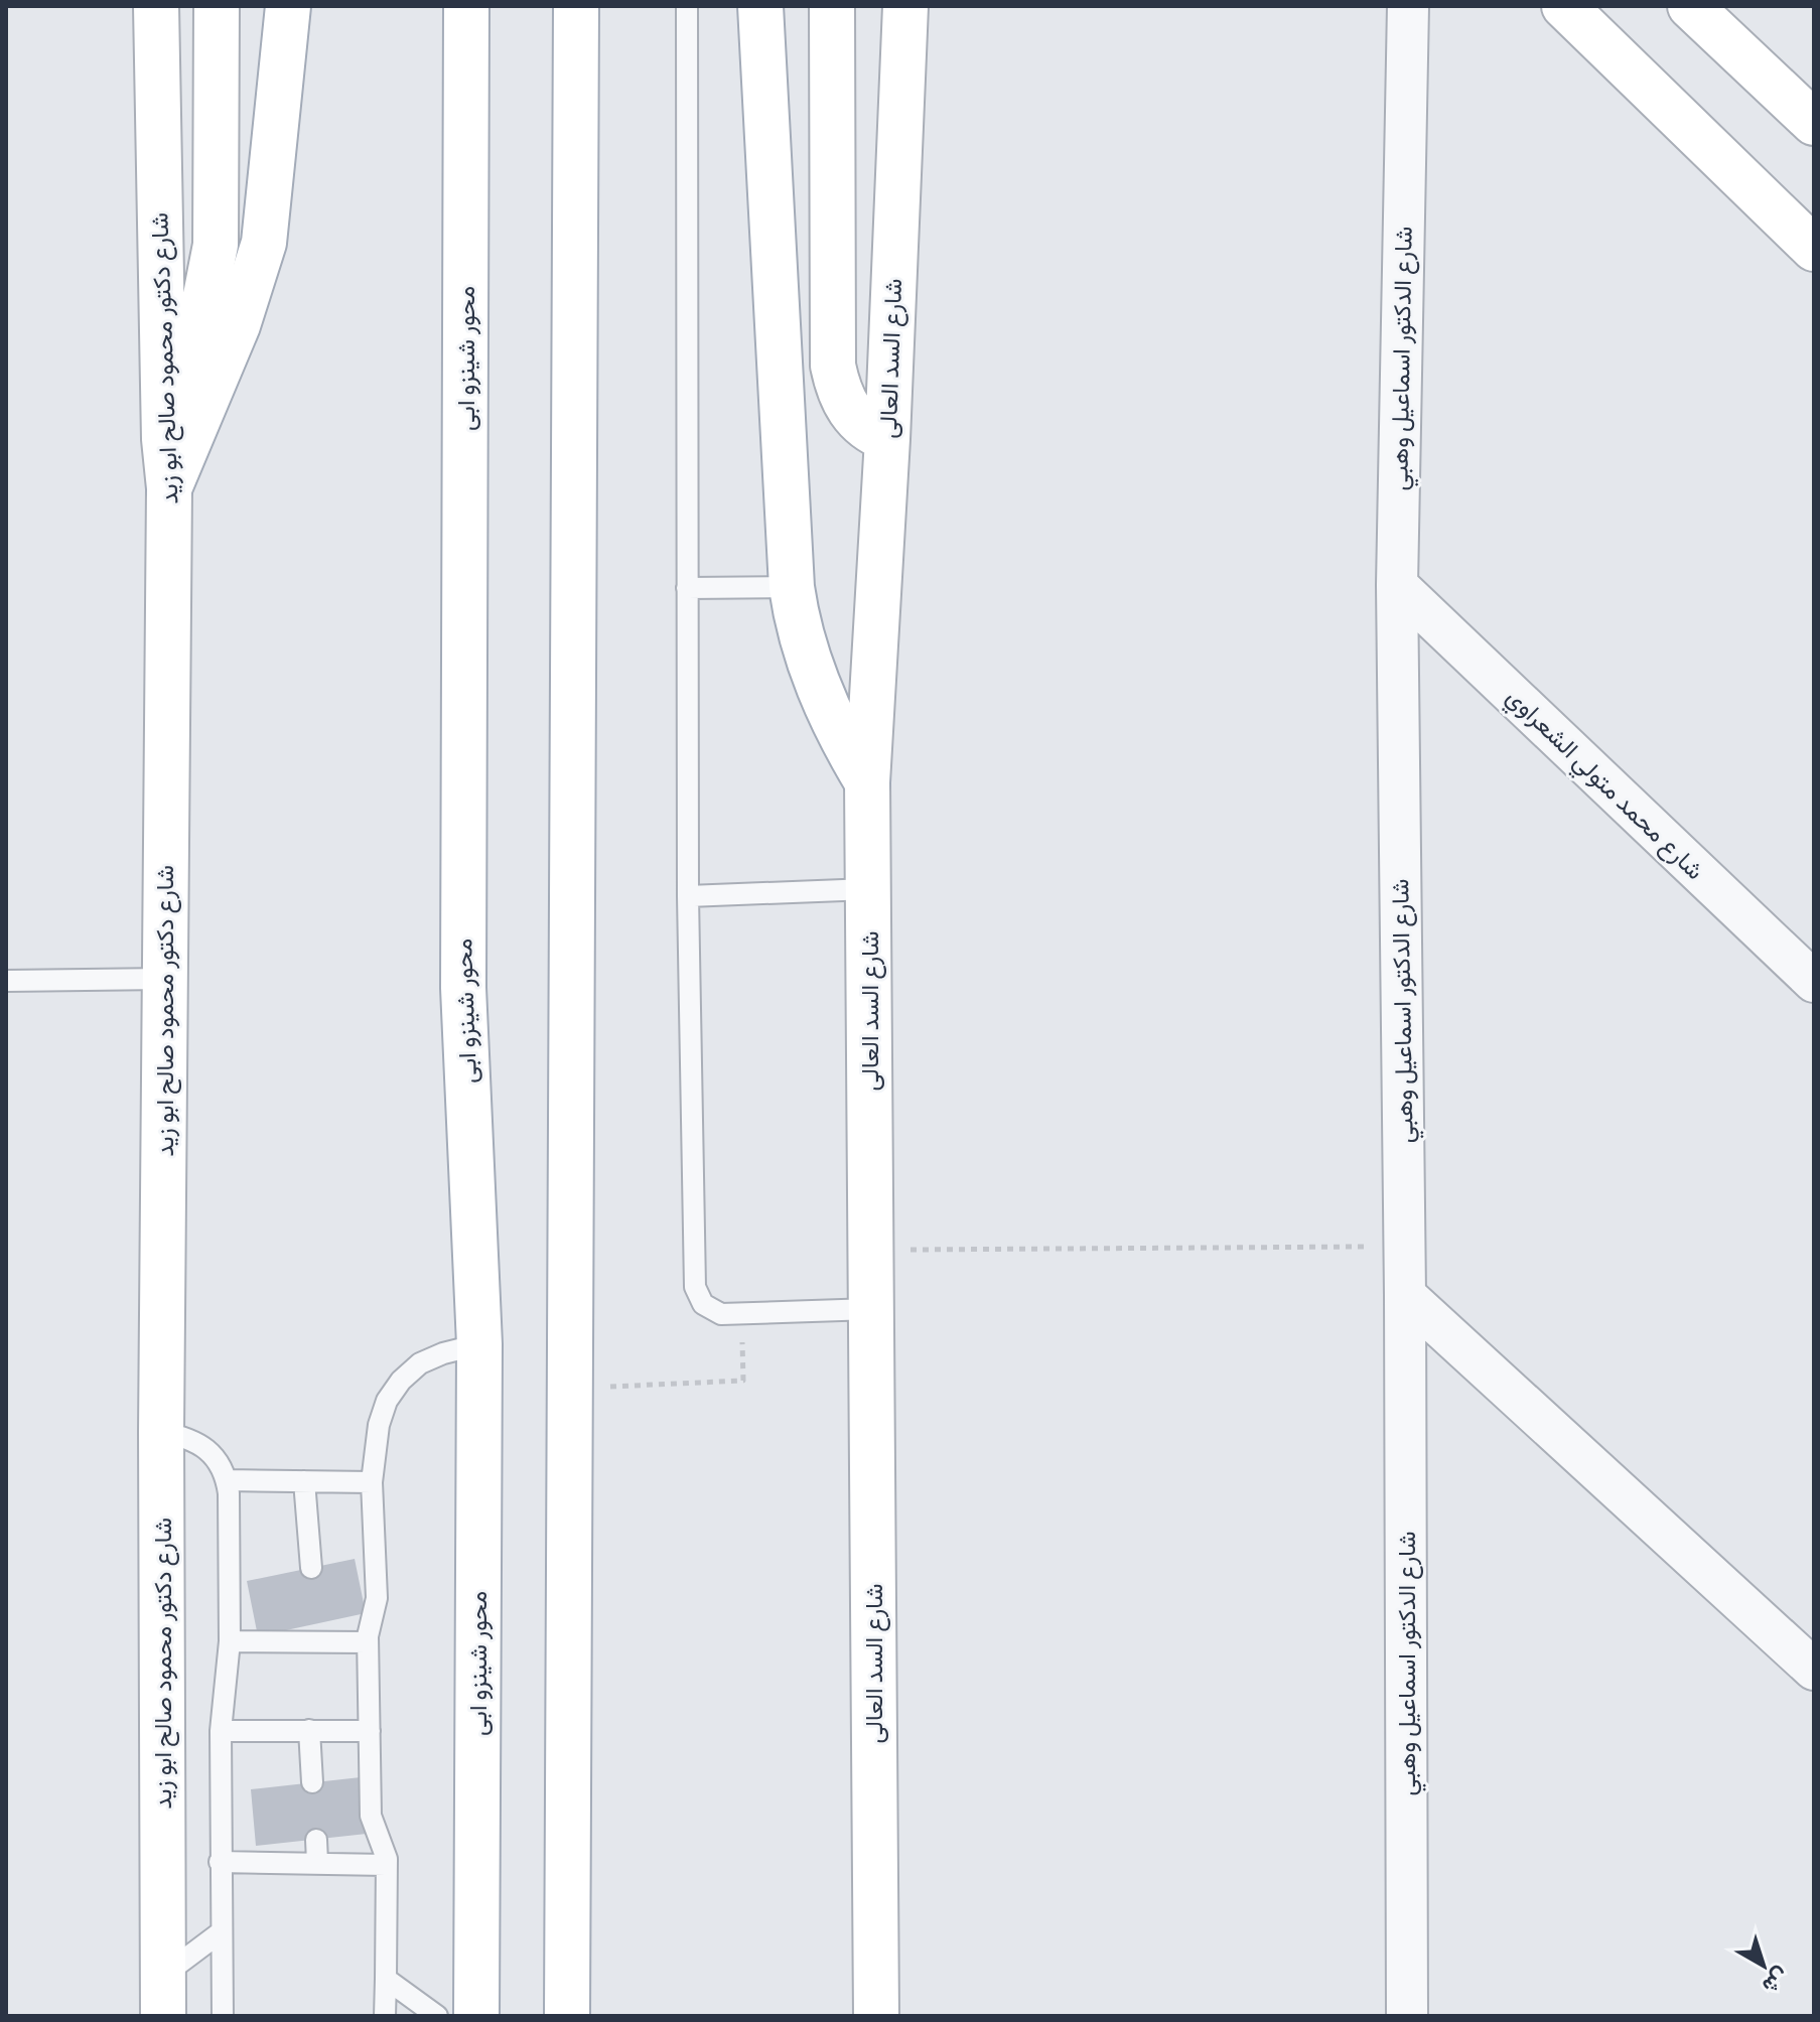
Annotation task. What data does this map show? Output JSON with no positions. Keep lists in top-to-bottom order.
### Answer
{
  "streets": {
    "street": [
      "شارع دكتور محمود صالح ابو زيد",
      "محور شينزو ابى",
      "شارع السد العالى",
      "شارع الدكتور اسماعيل وهبي",
      "شارع محمد متولي الشعراوي"
    ]
  },
  "crossings": [
    ["شارع الدكتور اسماعيل وهبي", "شارع محمد متولي الشعراوي"]
  ],
  "north": "bottom right"
}
